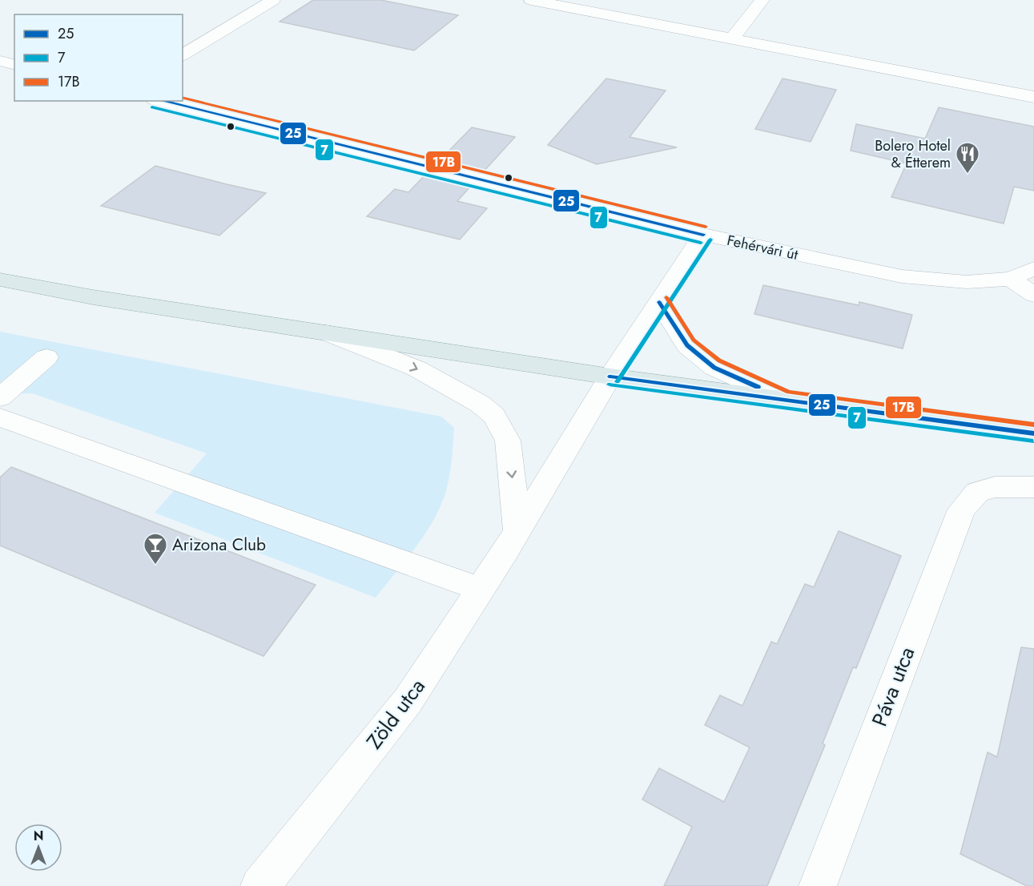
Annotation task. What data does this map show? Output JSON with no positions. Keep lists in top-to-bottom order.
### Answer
{
  "streets": {
    "street": ["Fehérvári út", "Páva utca", "Zöld utca"]
  },
  "crossings": [
    ["Fehérvári út", "Zöld utca"]
  ],
  "places": {
    "restaurant": ["Bolero Hotel & Étterem"],
    "bar": ["Arizona Club"]
  },
  "lines": ["transit line 17B", "transit line 25", "transit line 7"],
  "legend": ["25", "7", "17B"],
  "north": "top"
}
